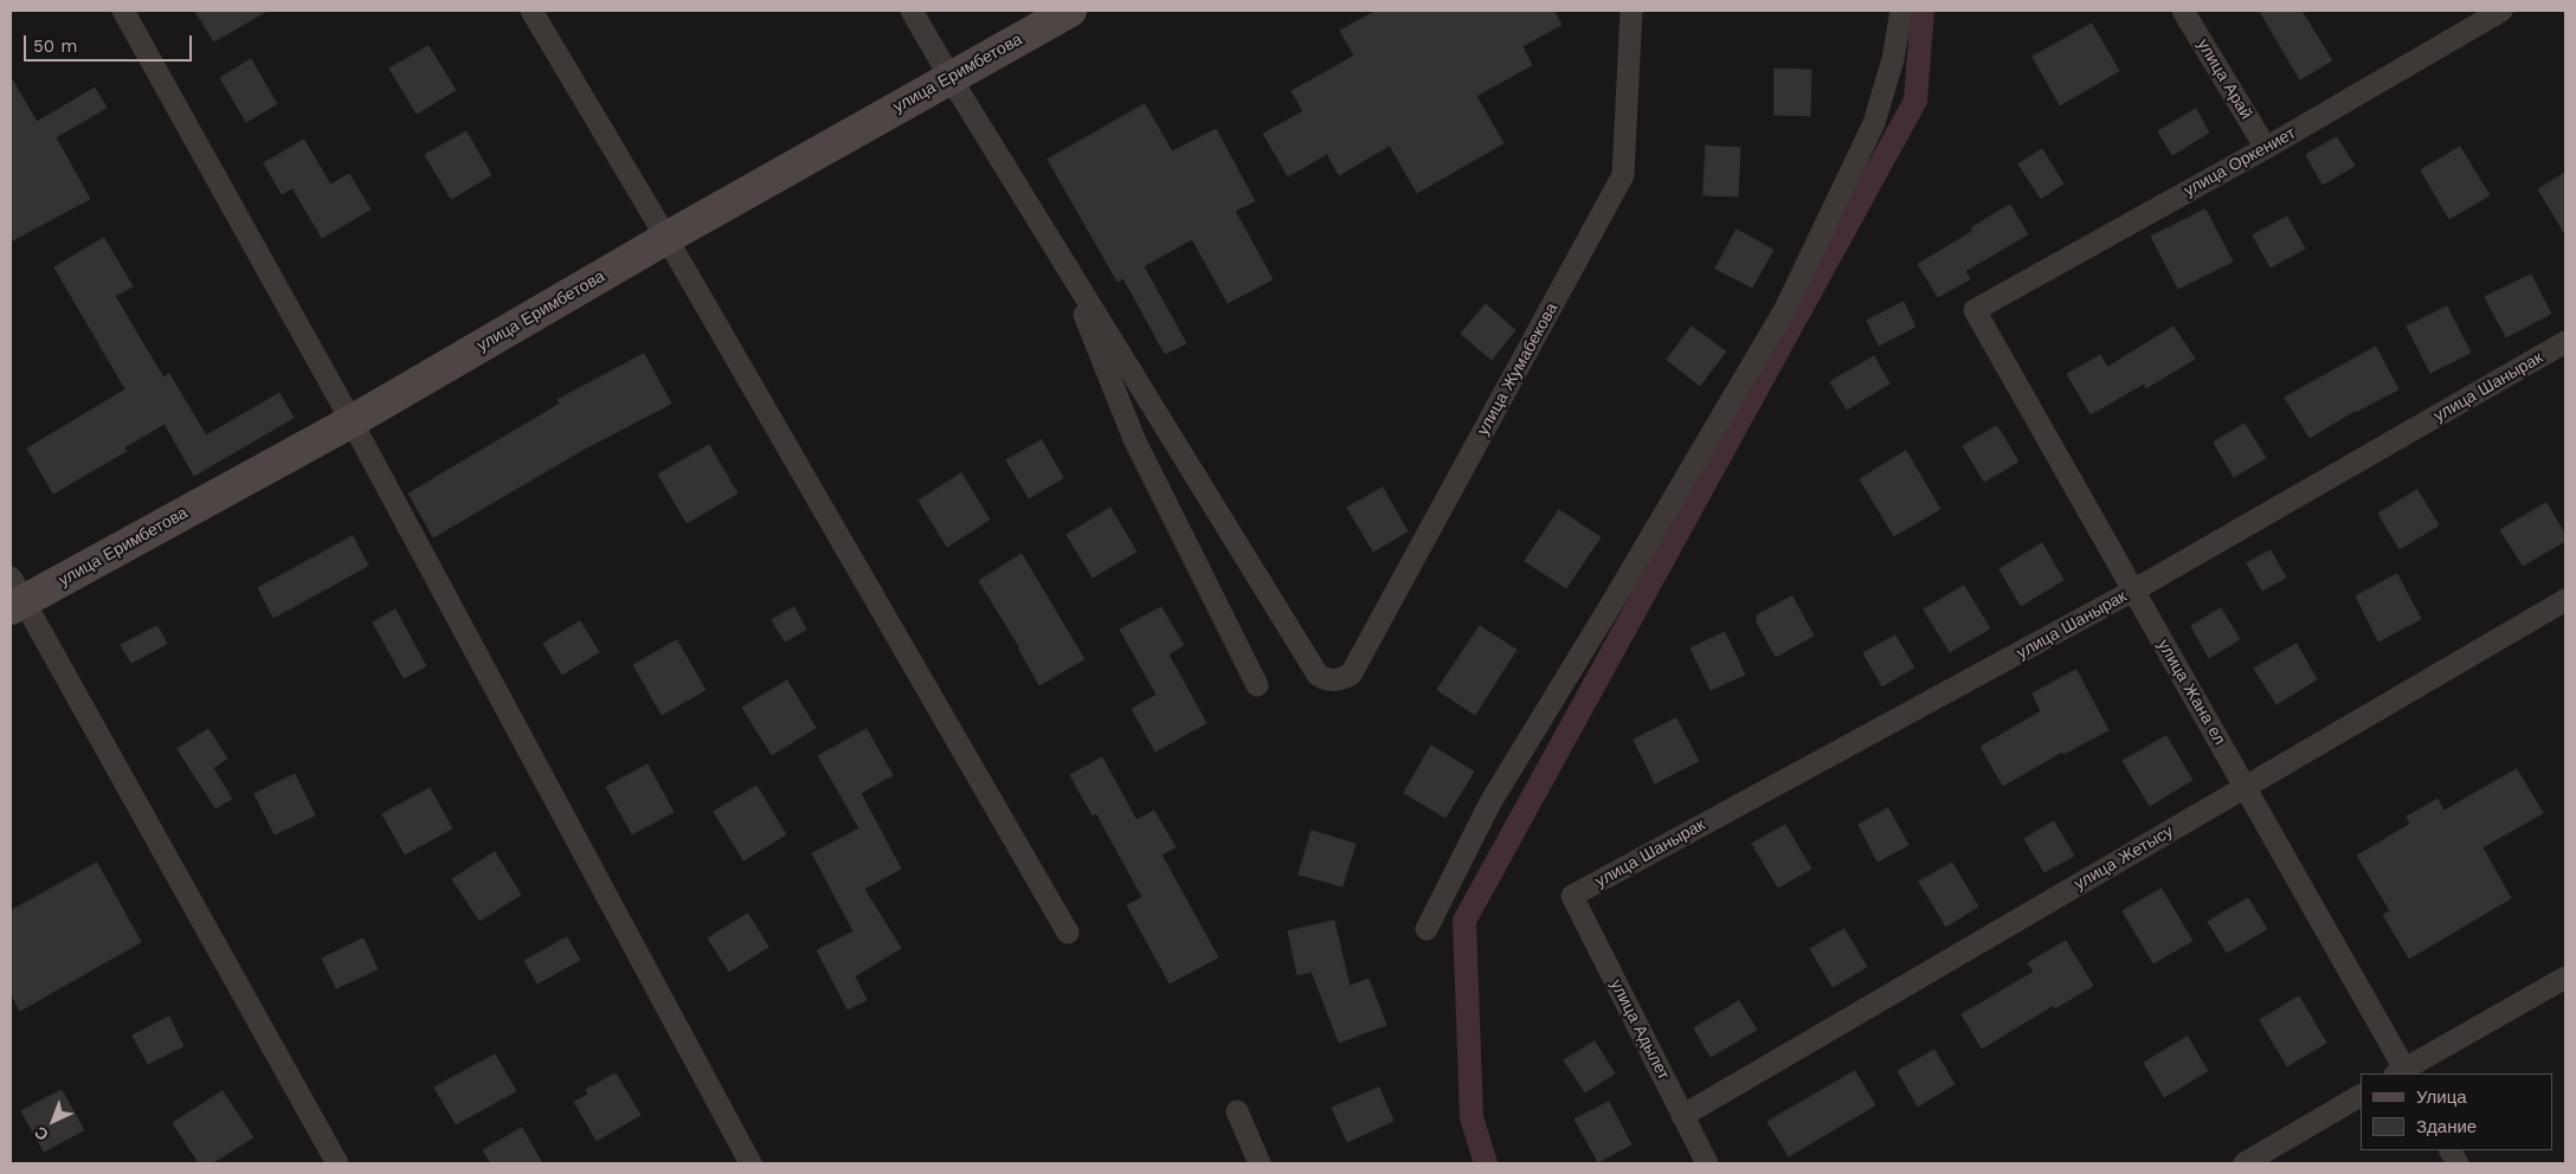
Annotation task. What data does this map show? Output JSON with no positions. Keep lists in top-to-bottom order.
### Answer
{
  "streets": {
    "main road": ["улица Еримбетова"],
    "street": [
      "улица Арай",
      "улица Оркениет",
      "улица Жумабекова",
      "улица Шанырак",
      "улица Жана ел",
      "улица Жетысу",
      "улица Адылет"
    ]
  },
  "crossings": [
    ["улица Арай", "улица Оркениет"],
    ["улица Оркениет", "улица Жана ел"],
    ["улица Шанырак", "улица Жана ел"],
    ["улица Шанырак", "улица Адылет"],
    ["улица Жана ел", "улица Жетысу"],
    ["улица Жетысу", "улица Адылет"]
  ],
  "legend": ["Улица", "Здание"],
  "scale_bar": "50 m",
  "north": "bottom left"
}
